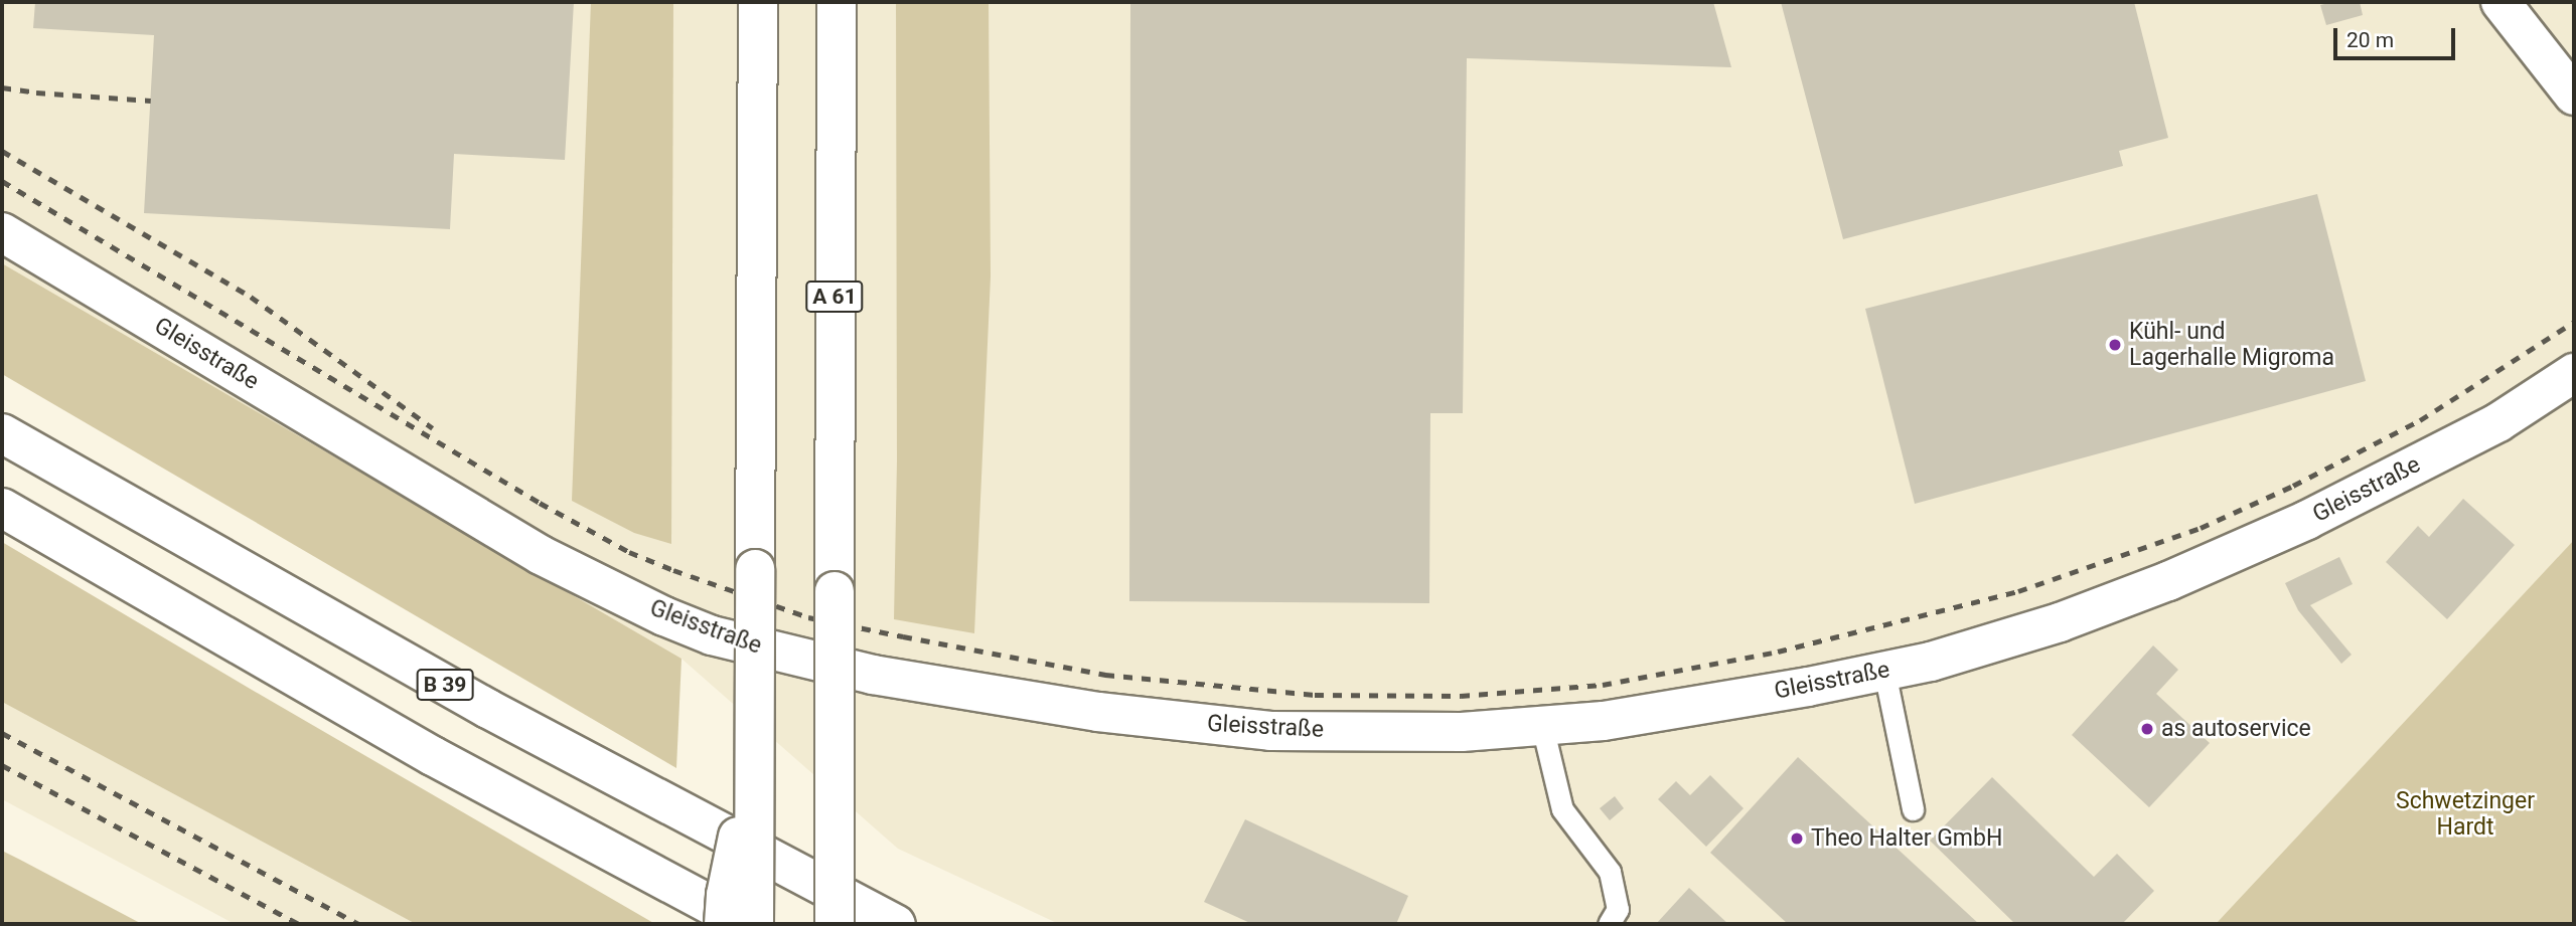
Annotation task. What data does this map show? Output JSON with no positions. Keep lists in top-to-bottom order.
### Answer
{
  "streets": {
    "main road": ["A 61", "Gleisstraße", "B 39"]
  },
  "parks": ["Schwetzinger Hardt"],
  "places": ["Kühl- und Lagerhalle Migroma", "as autoservice", "Theo Halter GmbH"],
  "scale_bar": "20 m"
}
